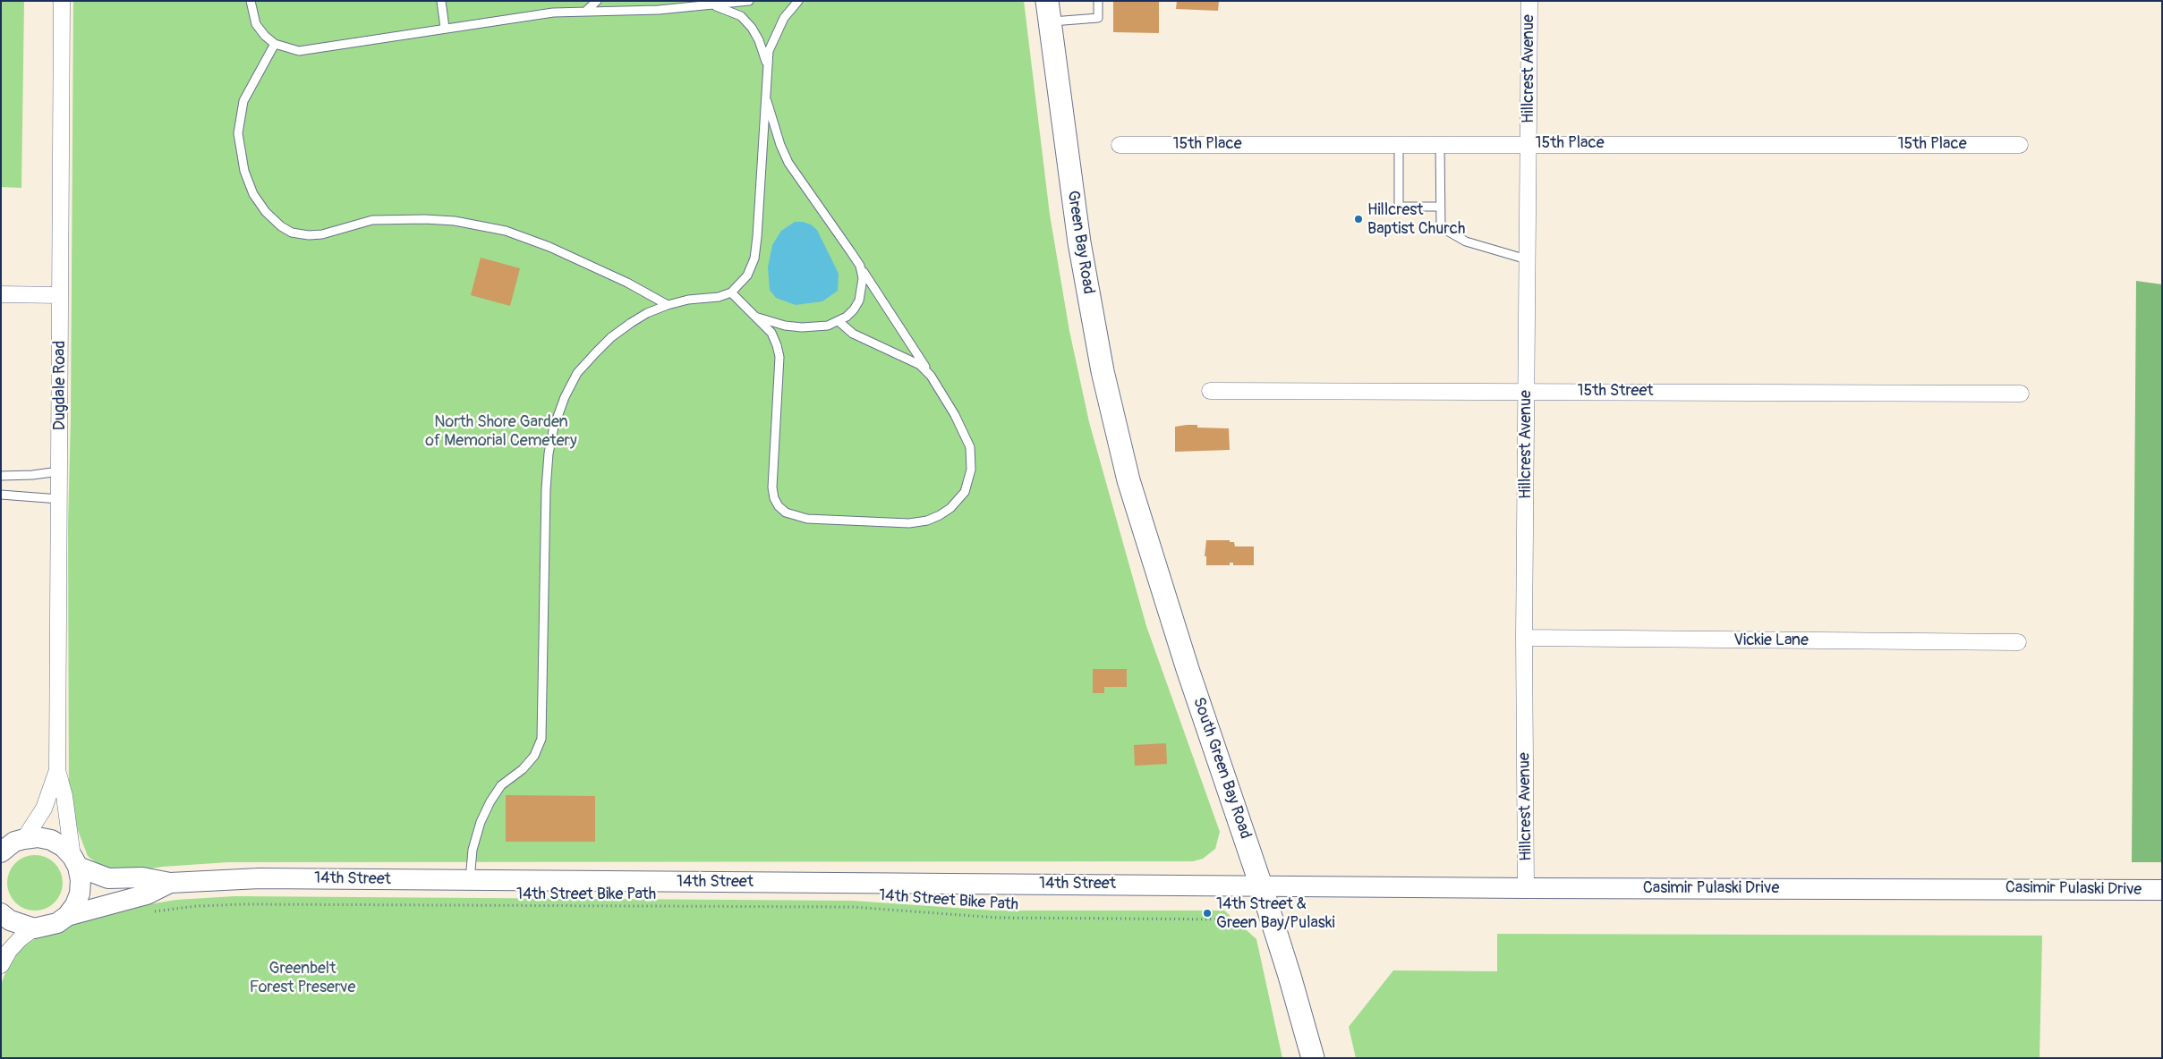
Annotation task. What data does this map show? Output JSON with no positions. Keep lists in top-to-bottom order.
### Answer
{
  "streets": {
    "main road": ["Green Bay Road", "South Green Bay Road"],
    "street": [
      "Hillcrest Avenue",
      "15th Place",
      "Dugdale Road",
      "15th Street",
      "Vickie Lane",
      "14th Street",
      "Casimir Pulaski Drive"
    ],
    "path": ["14th Street Bike Path"]
  },
  "crossings": [
    ["Hillcrest Avenue", "15th Place"],
    ["Hillcrest Avenue", "15th Street"],
    ["Hillcrest Avenue", "Vickie Lane"],
    ["Hillcrest Avenue", "Casimir Pulaski Drive"],
    ["Green Bay Road", "South Green Bay Road"],
    ["South Green Bay Road", "14th Street"],
    ["South Green Bay Road", "Casimir Pulaski Drive"],
    ["14th Street", "Casimir Pulaski Drive"]
  ],
  "parks": ["North Shore Garden of Memorial Cemetery", "Greenbelt Forest Preserve"],
  "places": ["Hillcrest Baptist Church", "14th Street & Green Bay/Pulaski"]
}
